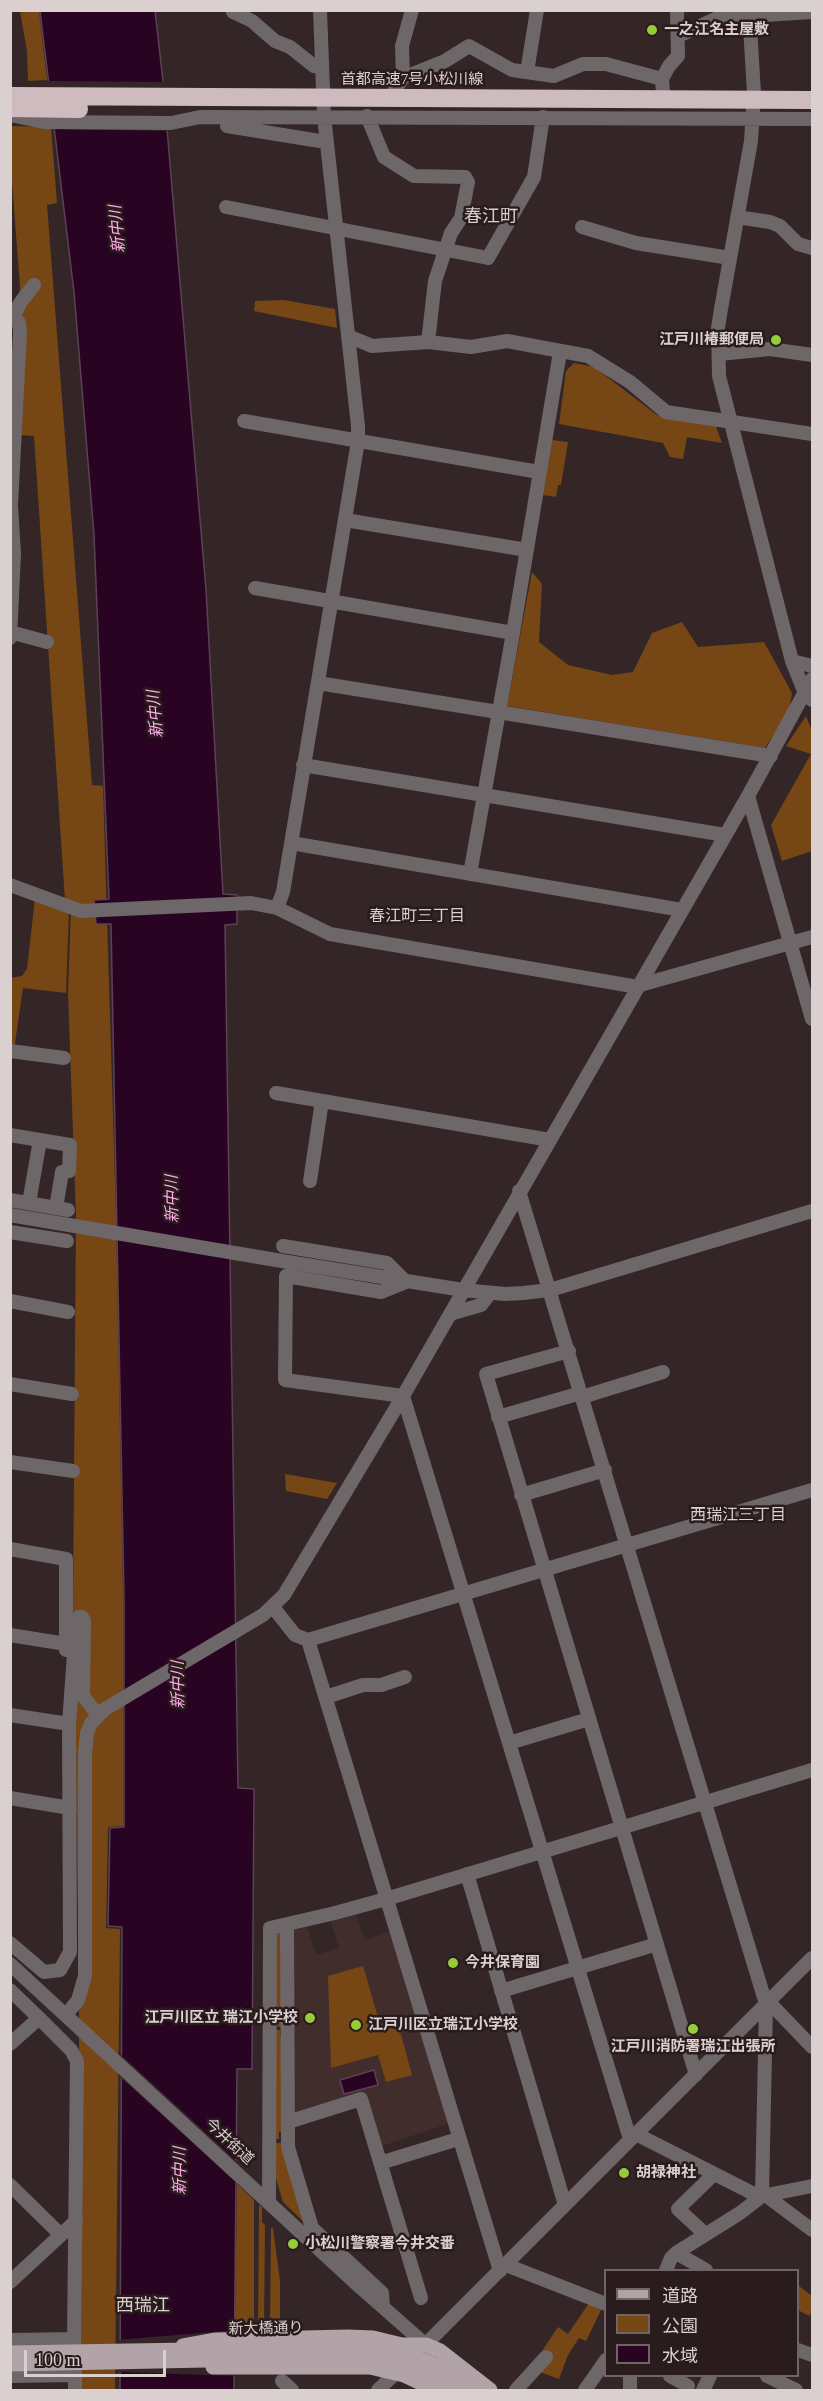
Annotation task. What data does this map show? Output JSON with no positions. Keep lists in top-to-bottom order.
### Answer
{
  "streets": {
    "highway": ["首都高速7号小松川線"],
    "main road": ["新大橋通り"],
    "street": ["今井街道"]
  },
  "districts": [
    "春江町",
    "春江町三丁目",
    "西瑞江三丁目",
    "西瑞江"
  ],
  "water": ["新中川"],
  "places": [
    "一之江名主屋敷",
    "江戸川椿郵便局",
    "今井保育園",
    "江戸川区立 瑞江小学校",
    "江戸川区立瑞江小学校",
    "江戸川消防署瑞江出張所",
    "胡禄神社",
    "小松川警察署今井交番"
  ],
  "legend": ["道路", "公園", "水域"],
  "scale_bar": "100 m"
}
